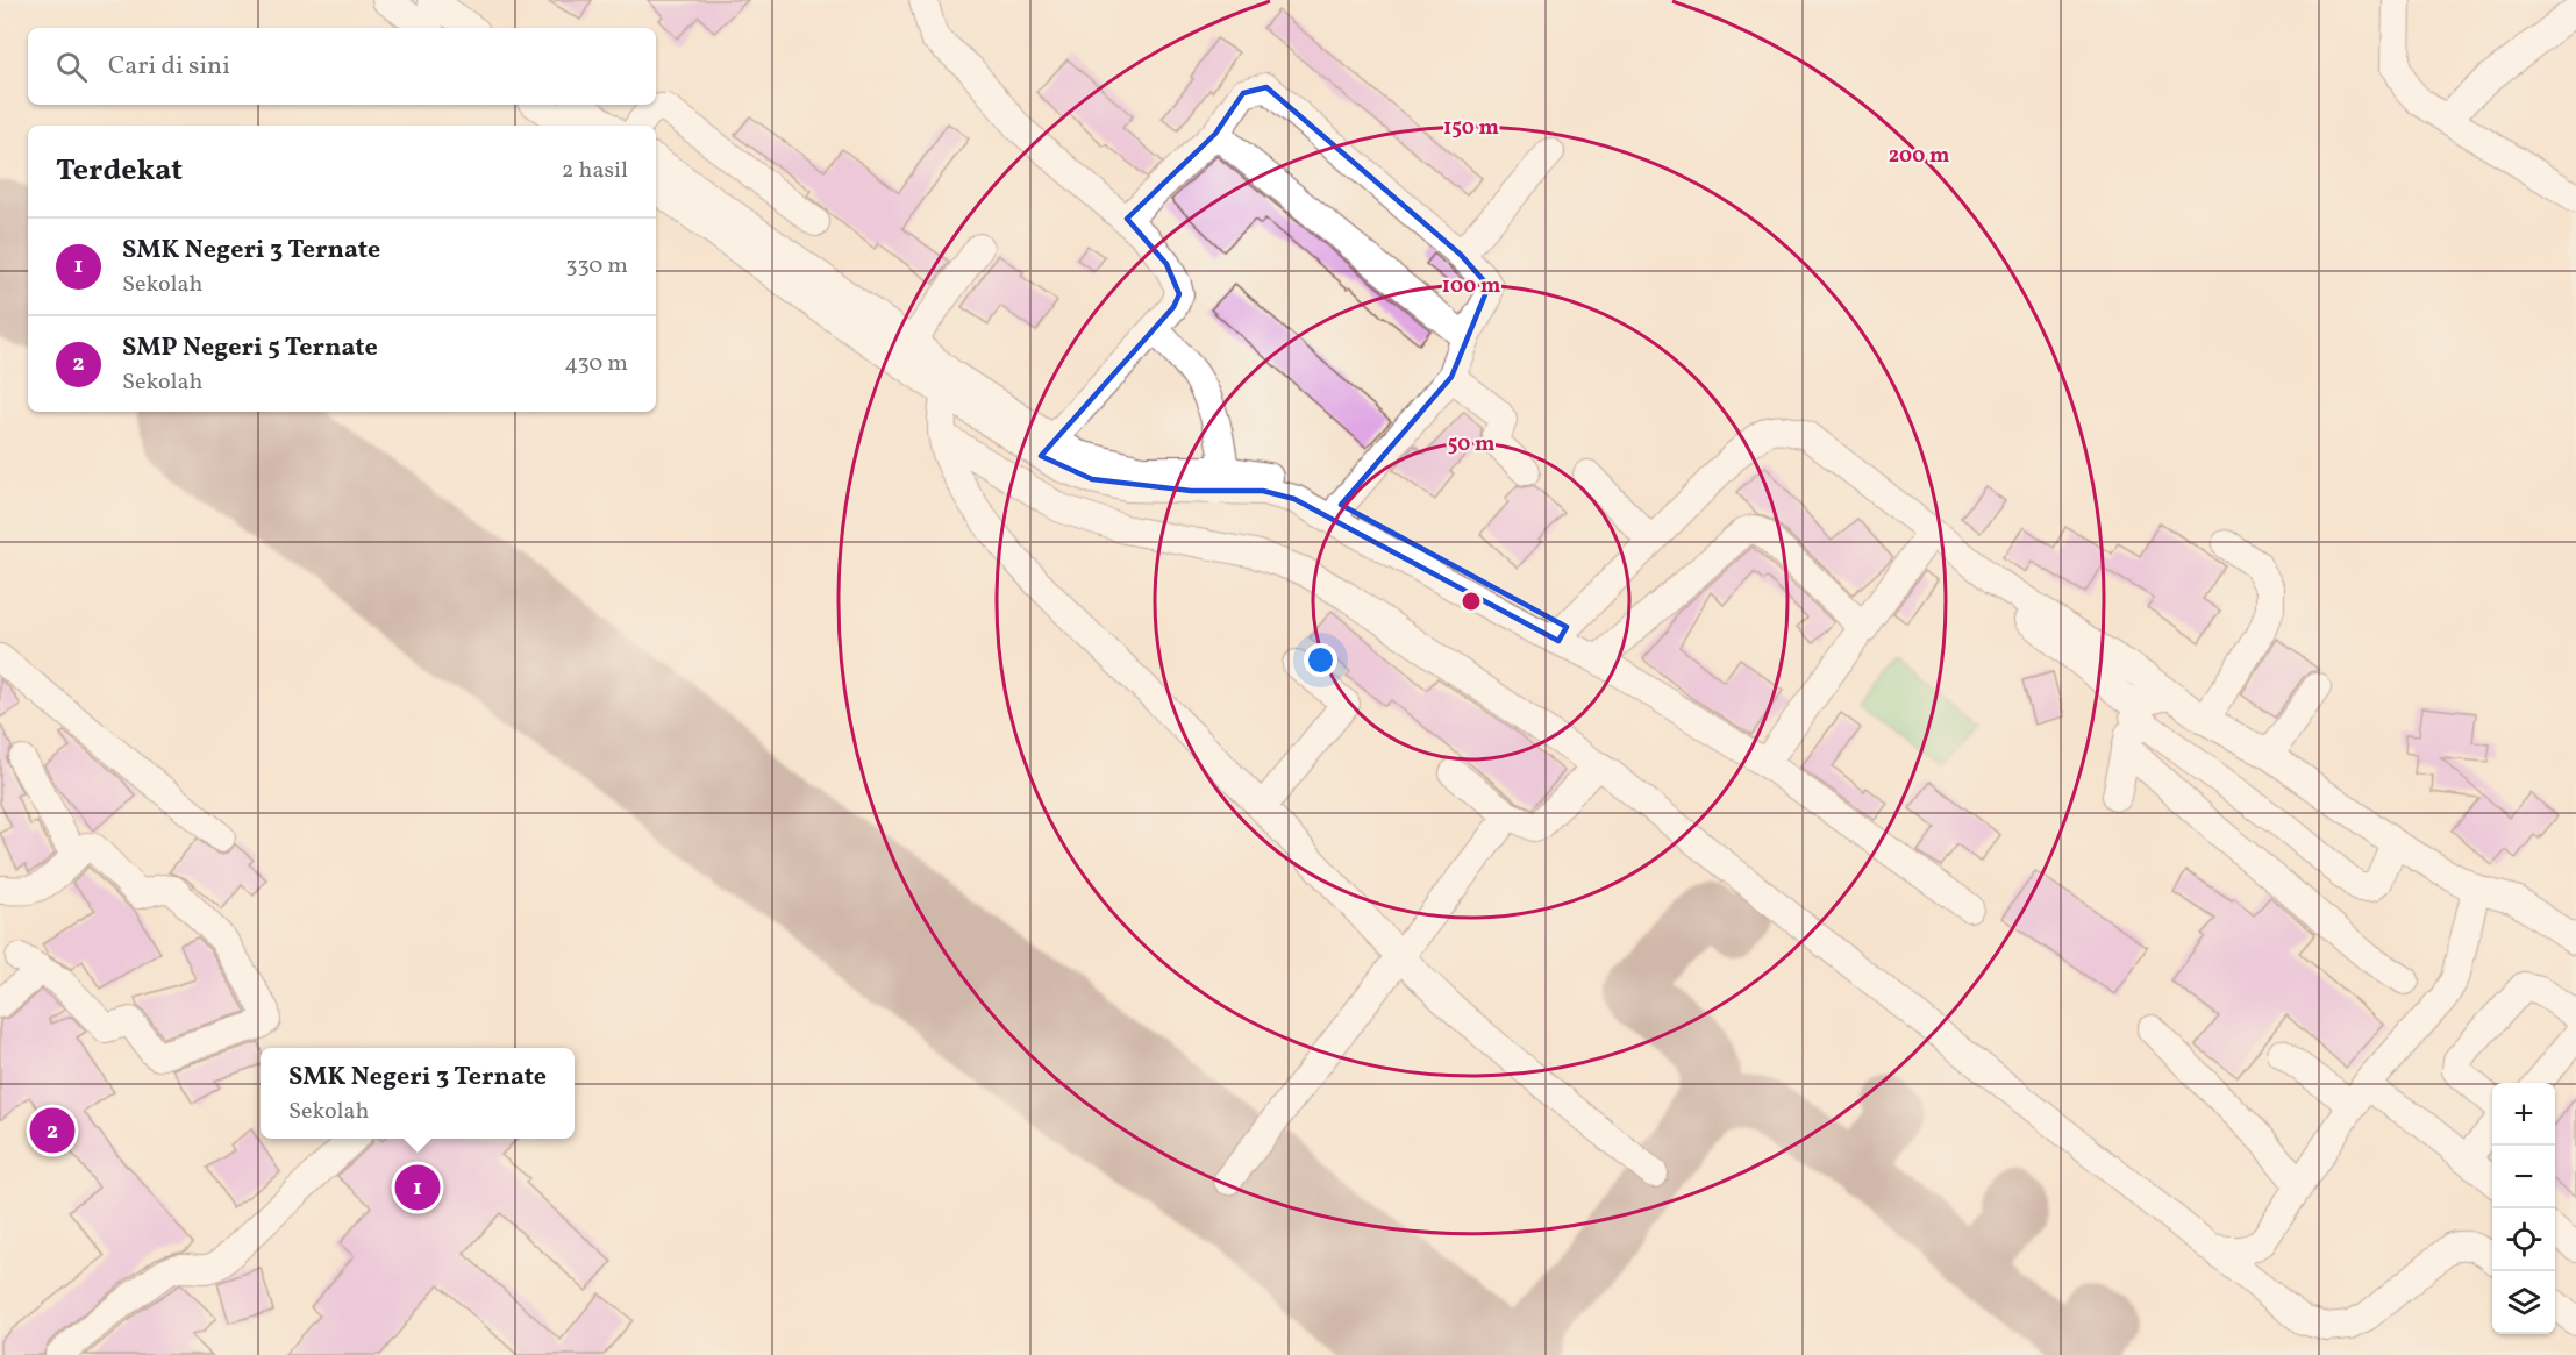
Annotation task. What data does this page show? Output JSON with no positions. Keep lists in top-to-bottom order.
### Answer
{
  "page": {
    "search": "Cari di sini",
    "heading": ["Terdekat", "2 hasil"],
    "list": [
      {
        "mark": "1",
        "name": "SMK Negeri 3 Ternate",
        "note": "Sekolah",
        "value": "330 m"
      },
      {
        "mark": "2",
        "name": "SMP Negeri 5 Ternate",
        "note": "Sekolah",
        "value": "430 m"
      }
    ],
    "popup": ["SMK Negeri 3 Ternate", "Sekolah"],
    "map_buttons": ["+", "−"],
    "pins": ["2", "1"]
  },
  "rings": [
    "150 m",
    "200 m",
    "100 m",
    "50 m"
  ]
}
